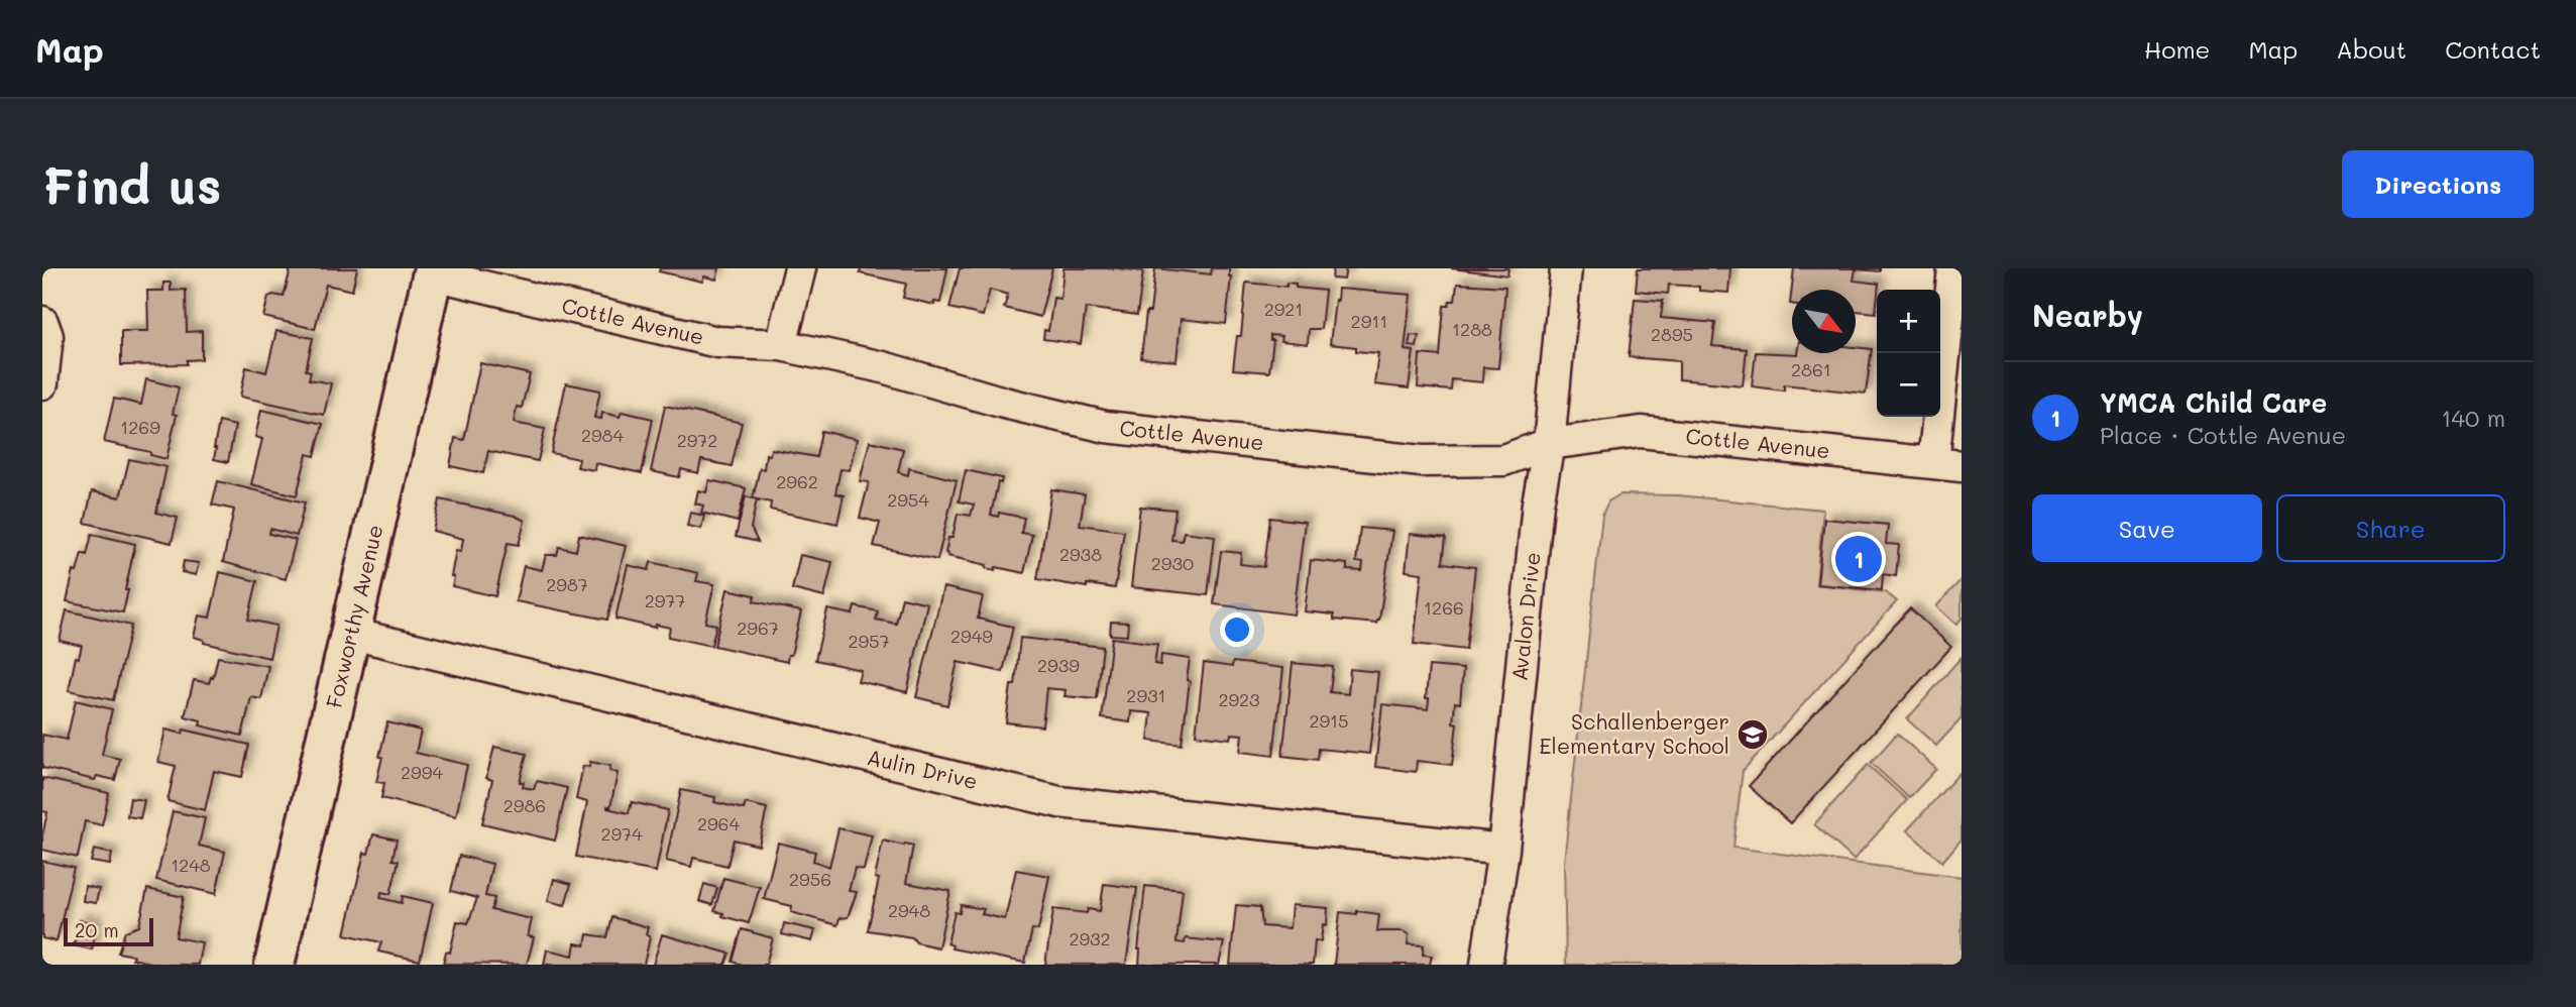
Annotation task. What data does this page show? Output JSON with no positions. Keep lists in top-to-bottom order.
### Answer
{
  "streets": {
    "street": [
      "Cottle Avenue",
      "Foxworthy Avenue",
      "Avalon Drive",
      "Aulin Drive"
    ]
  },
  "crossings": [
    ["Cottle Avenue", "Foxworthy Avenue"],
    ["Cottle Avenue", "Avalon Drive"],
    ["Foxworthy Avenue", "Aulin Drive"],
    ["Avalon Drive", "Aulin Drive"]
  ],
  "places": {
    "school or university": ["Schallenberger Elementary School"]
  },
  "house_numbers": [
    "2921",
    "2911",
    "1288",
    "2895",
    "2861",
    "1269",
    "2984",
    "2972",
    "2962",
    "2954",
    "2938",
    "2930",
    "2987",
    "2977",
    "1266",
    "2967",
    "2949",
    "2957",
    "2939",
    "2931",
    "2923",
    "2915",
    "2994",
    "2986",
    "2964",
    "2974",
    "1248",
    "2956",
    "2948",
    "2932"
  ],
  "scale_bar": "20 m",
  "north": "bottom right",
  "page": {
    "header": "Map",
    "nav": [
      "Home",
      "Map",
      "About",
      "Contact"
    ],
    "buttons": [
      "Directions",
      ["Save", "Share"]
    ],
    "title": "Find us",
    "heading": "Nearby",
    "map_buttons": ["+", "−"],
    "list": [
      {
        "mark": "1",
        "name": "YMCA Child Care",
        "note": "Place · Cottle Avenue",
        "value": "140 m"
      }
    ],
    "pins": "1",
    "scale": "20 m"
  }
}
